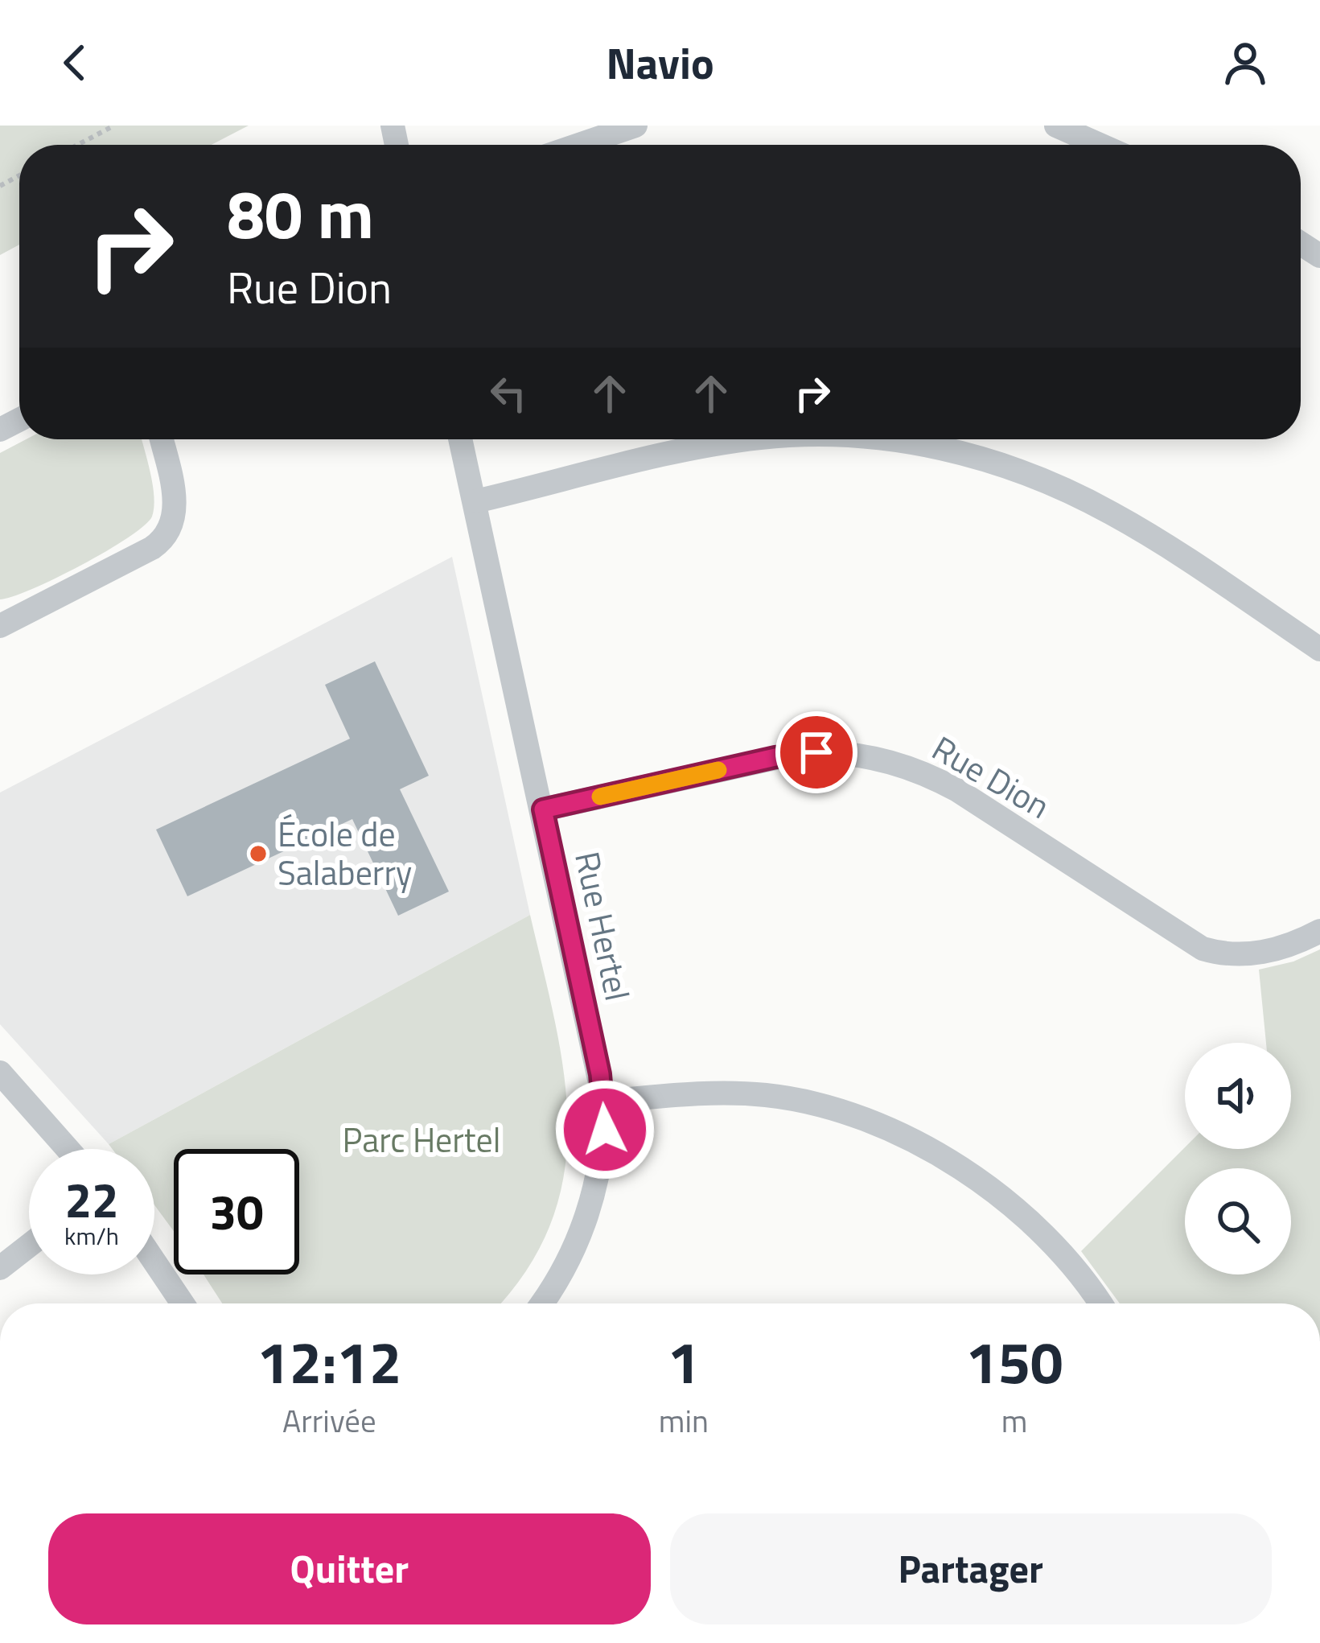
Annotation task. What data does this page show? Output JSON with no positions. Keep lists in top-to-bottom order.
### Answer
{
  "streets": {
    "street": ["Rue Dion", "Rue Hertel"]
  },
  "crossings": [
    ["Rue Dion", "Rue Hertel"]
  ],
  "parks": ["Parc Hertel"],
  "places": ["École de Salaberry"],
  "page": {
    "header": "Navio",
    "turn": ["80 m", "Rue Dion"],
    "speed": "22 km/h",
    "limit": "30",
    "eta": [
      "12:12",
      "Arrivée",
      "1",
      "min",
      "150",
      "m"
    ],
    "buttons": ["Quitter", "Partager"]
  }
}
